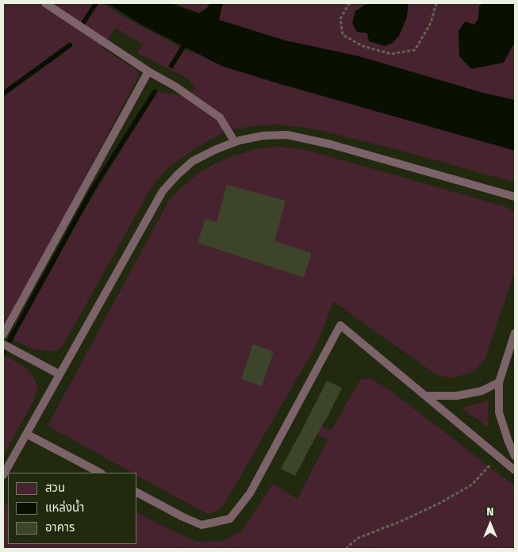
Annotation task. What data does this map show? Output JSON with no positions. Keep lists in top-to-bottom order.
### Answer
{
  "legend": ["สวน", "แหล่งน้ำ", "อาคาร"],
  "north": "top"
}
